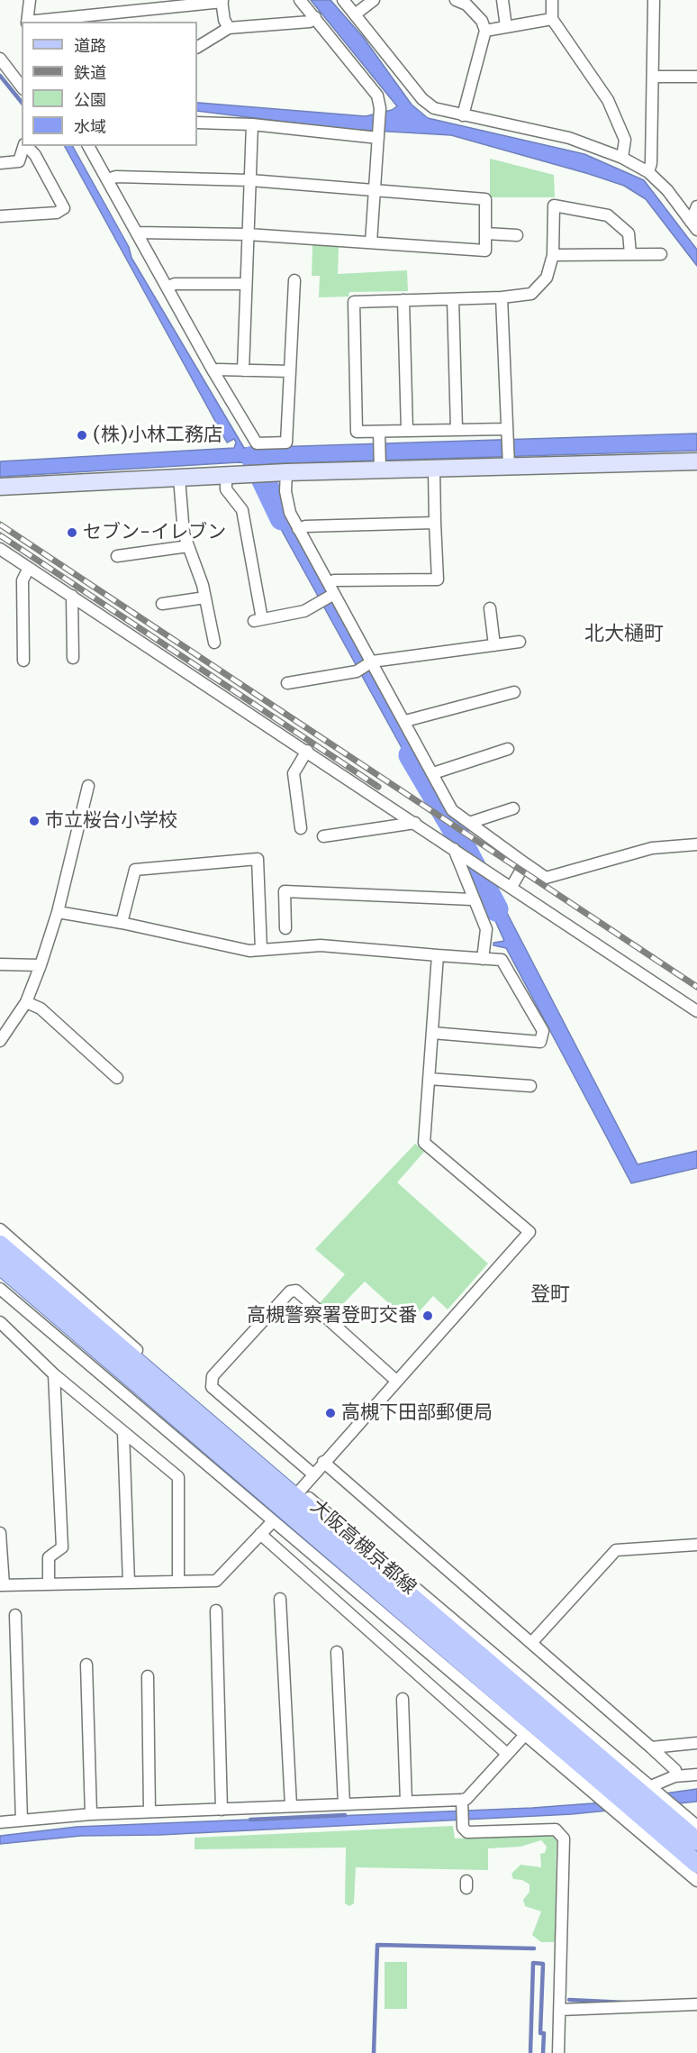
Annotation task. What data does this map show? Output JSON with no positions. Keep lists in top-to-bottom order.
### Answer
{
  "streets": {
    "main road": ["大阪高槻京都線"]
  },
  "districts": ["北大樋町", "登町"],
  "places": [
    "(株)小林工務店",
    "セブン-イレブン",
    "市立桜台小学校",
    "高槻警察署登町交番",
    "高槻下田部郵便局"
  ],
  "legend": [
    "道路",
    "鉄道",
    "公園",
    "水域"
  ]
}
